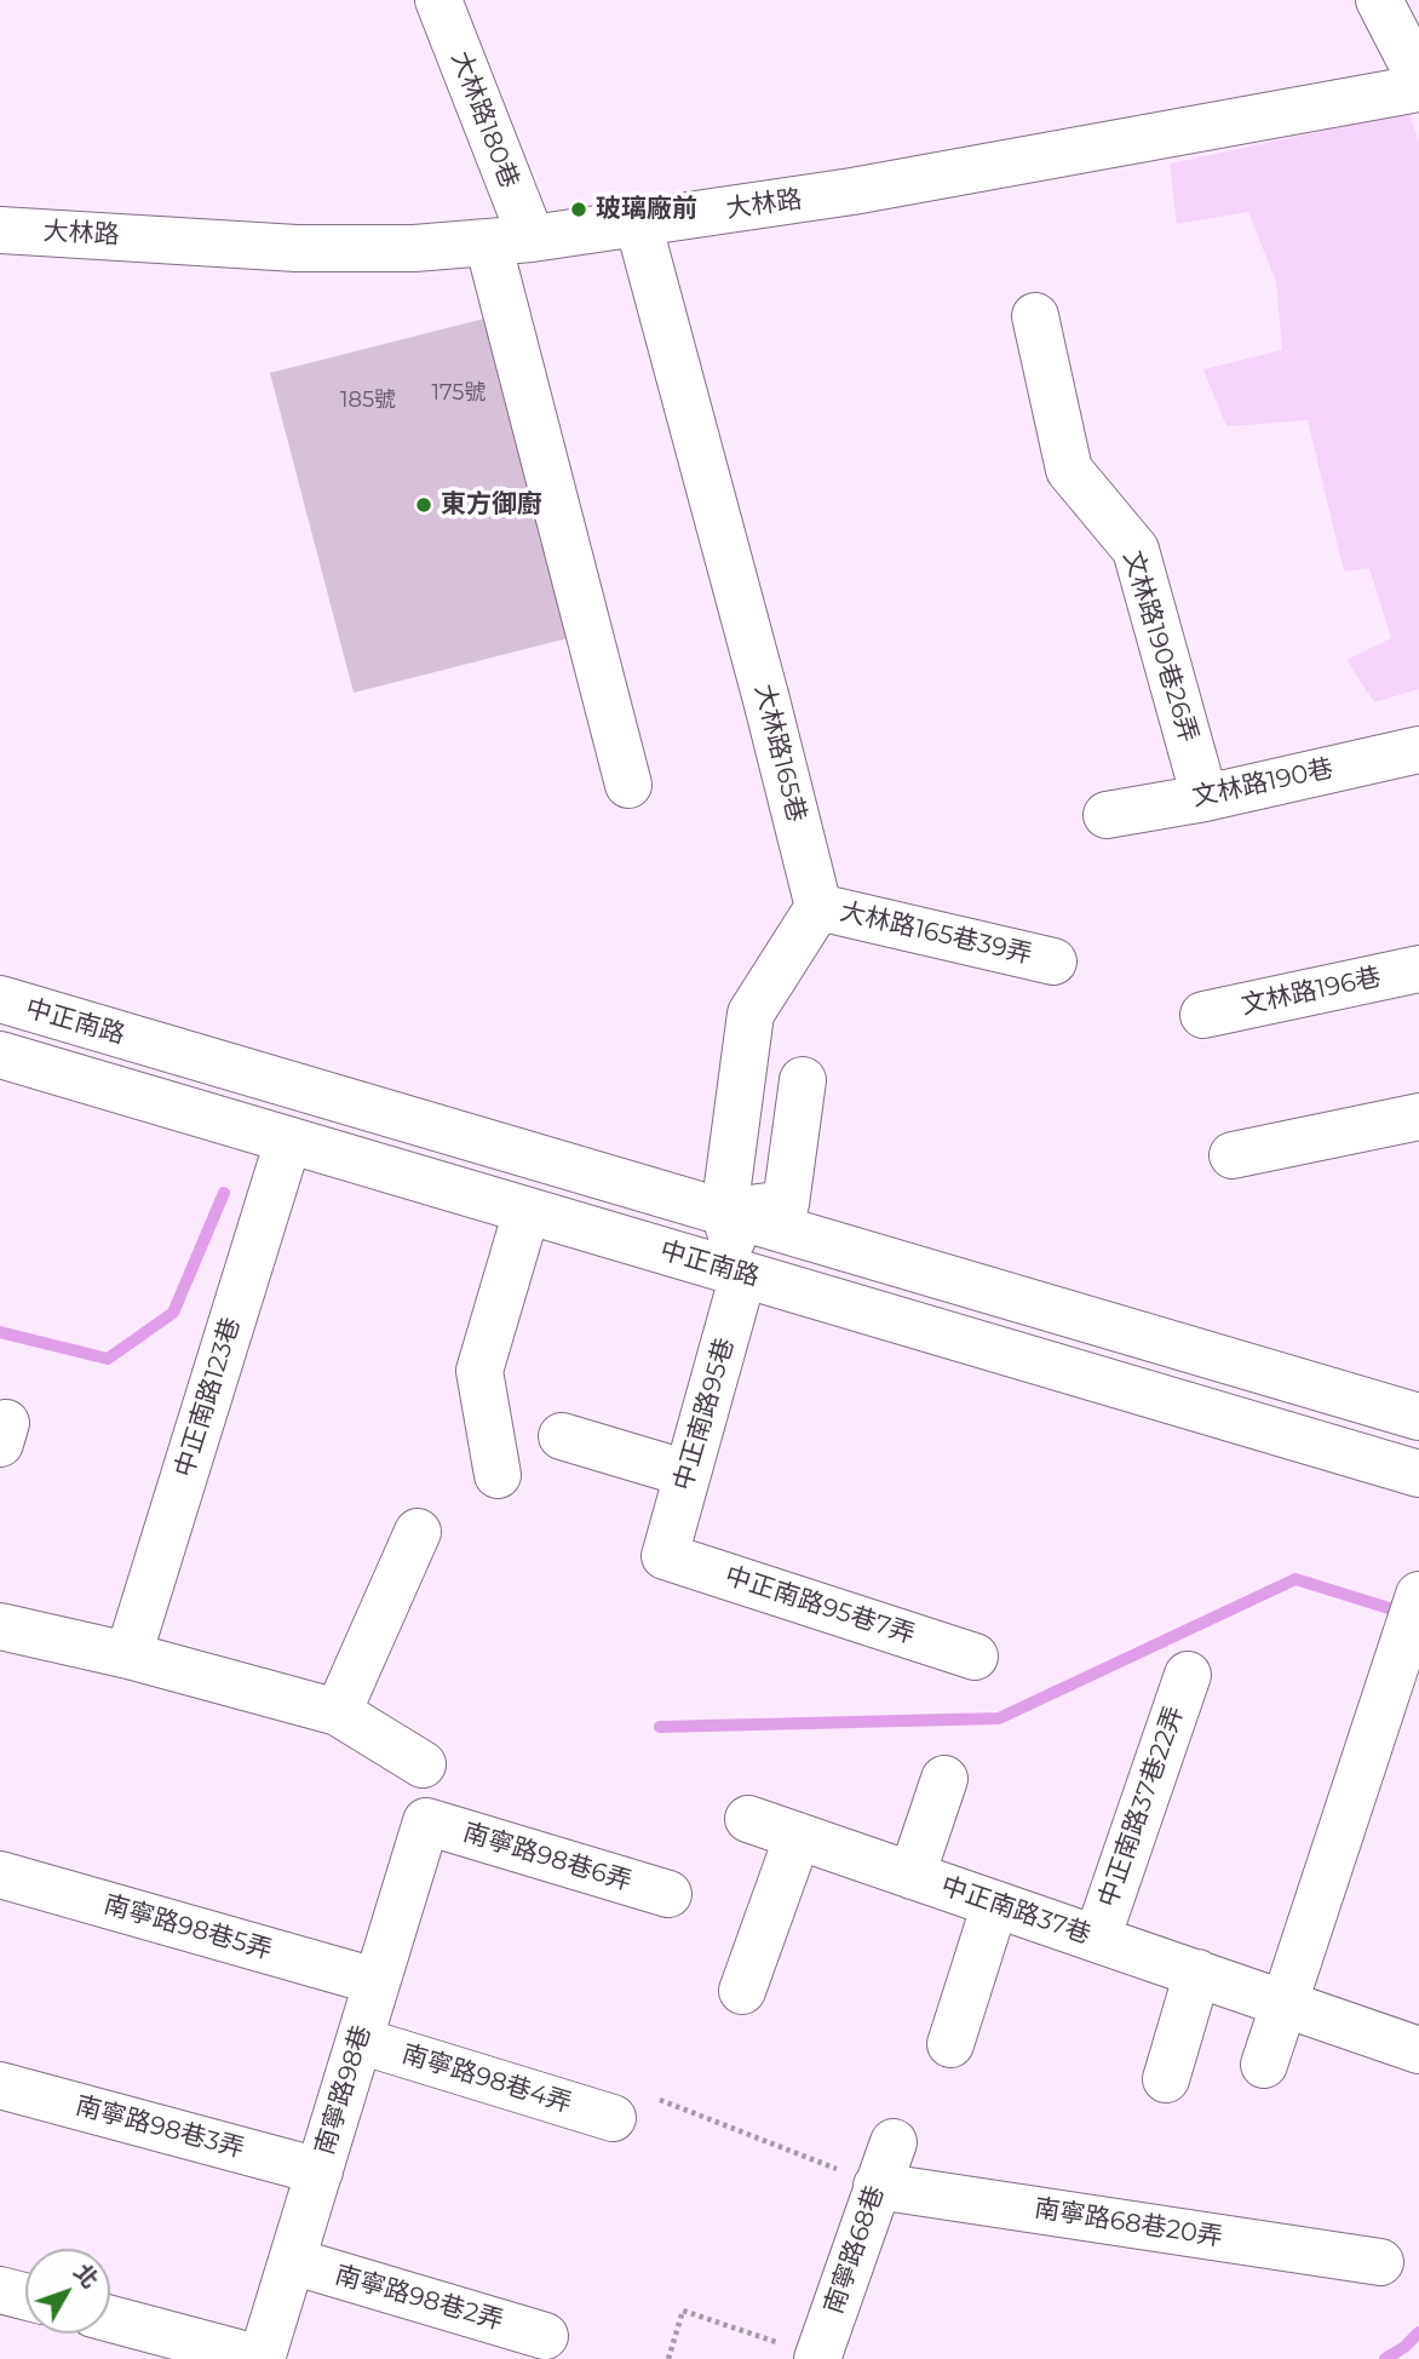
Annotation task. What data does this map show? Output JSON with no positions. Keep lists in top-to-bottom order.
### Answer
{
  "streets": {
    "street": [
      "大林路180巷",
      "大林路",
      "文林路190巷26弄",
      "大林路165巷",
      "文林路190巷",
      "大林路165巷39弄",
      "文林路196巷",
      "中正南路",
      "中正南路123巷",
      "中正南路95巷",
      "中正南路95巷7弄",
      "中正南路37巷22弄",
      "南寧路98巷6弄",
      "中正南路37巷",
      "南寧路98巷5弄",
      "南寧路98巷4弄",
      "南寧路98巷",
      "南寧路98巷3弄",
      "南寧路68巷20弄",
      "南寧路68巷",
      "南寧路98巷2弄"
    ]
  },
  "crossings": [
    ["大林路180巷", "大林路"],
    ["大林路", "大林路165巷"],
    ["文林路190巷26弄", "文林路190巷"],
    ["大林路165巷", "大林路165巷39弄"],
    ["中正南路", "中正南路123巷"],
    ["中正南路", "中正南路95巷"],
    ["中正南路95巷", "中正南路95巷7弄"],
    ["中正南路37巷22弄", "中正南路37巷"],
    ["南寧路98巷6弄", "南寧路98巷"],
    ["南寧路98巷5弄", "南寧路98巷"],
    ["南寧路98巷4弄", "南寧路98巷"],
    ["南寧路98巷", "南寧路98巷3弄"],
    ["南寧路98巷", "南寧路98巷2弄"],
    ["南寧路68巷20弄", "南寧路68巷"]
  ],
  "places": ["玻璃廠前", "東方御廚"],
  "house_numbers": ["175號", "185號"],
  "north": "top right"
}
